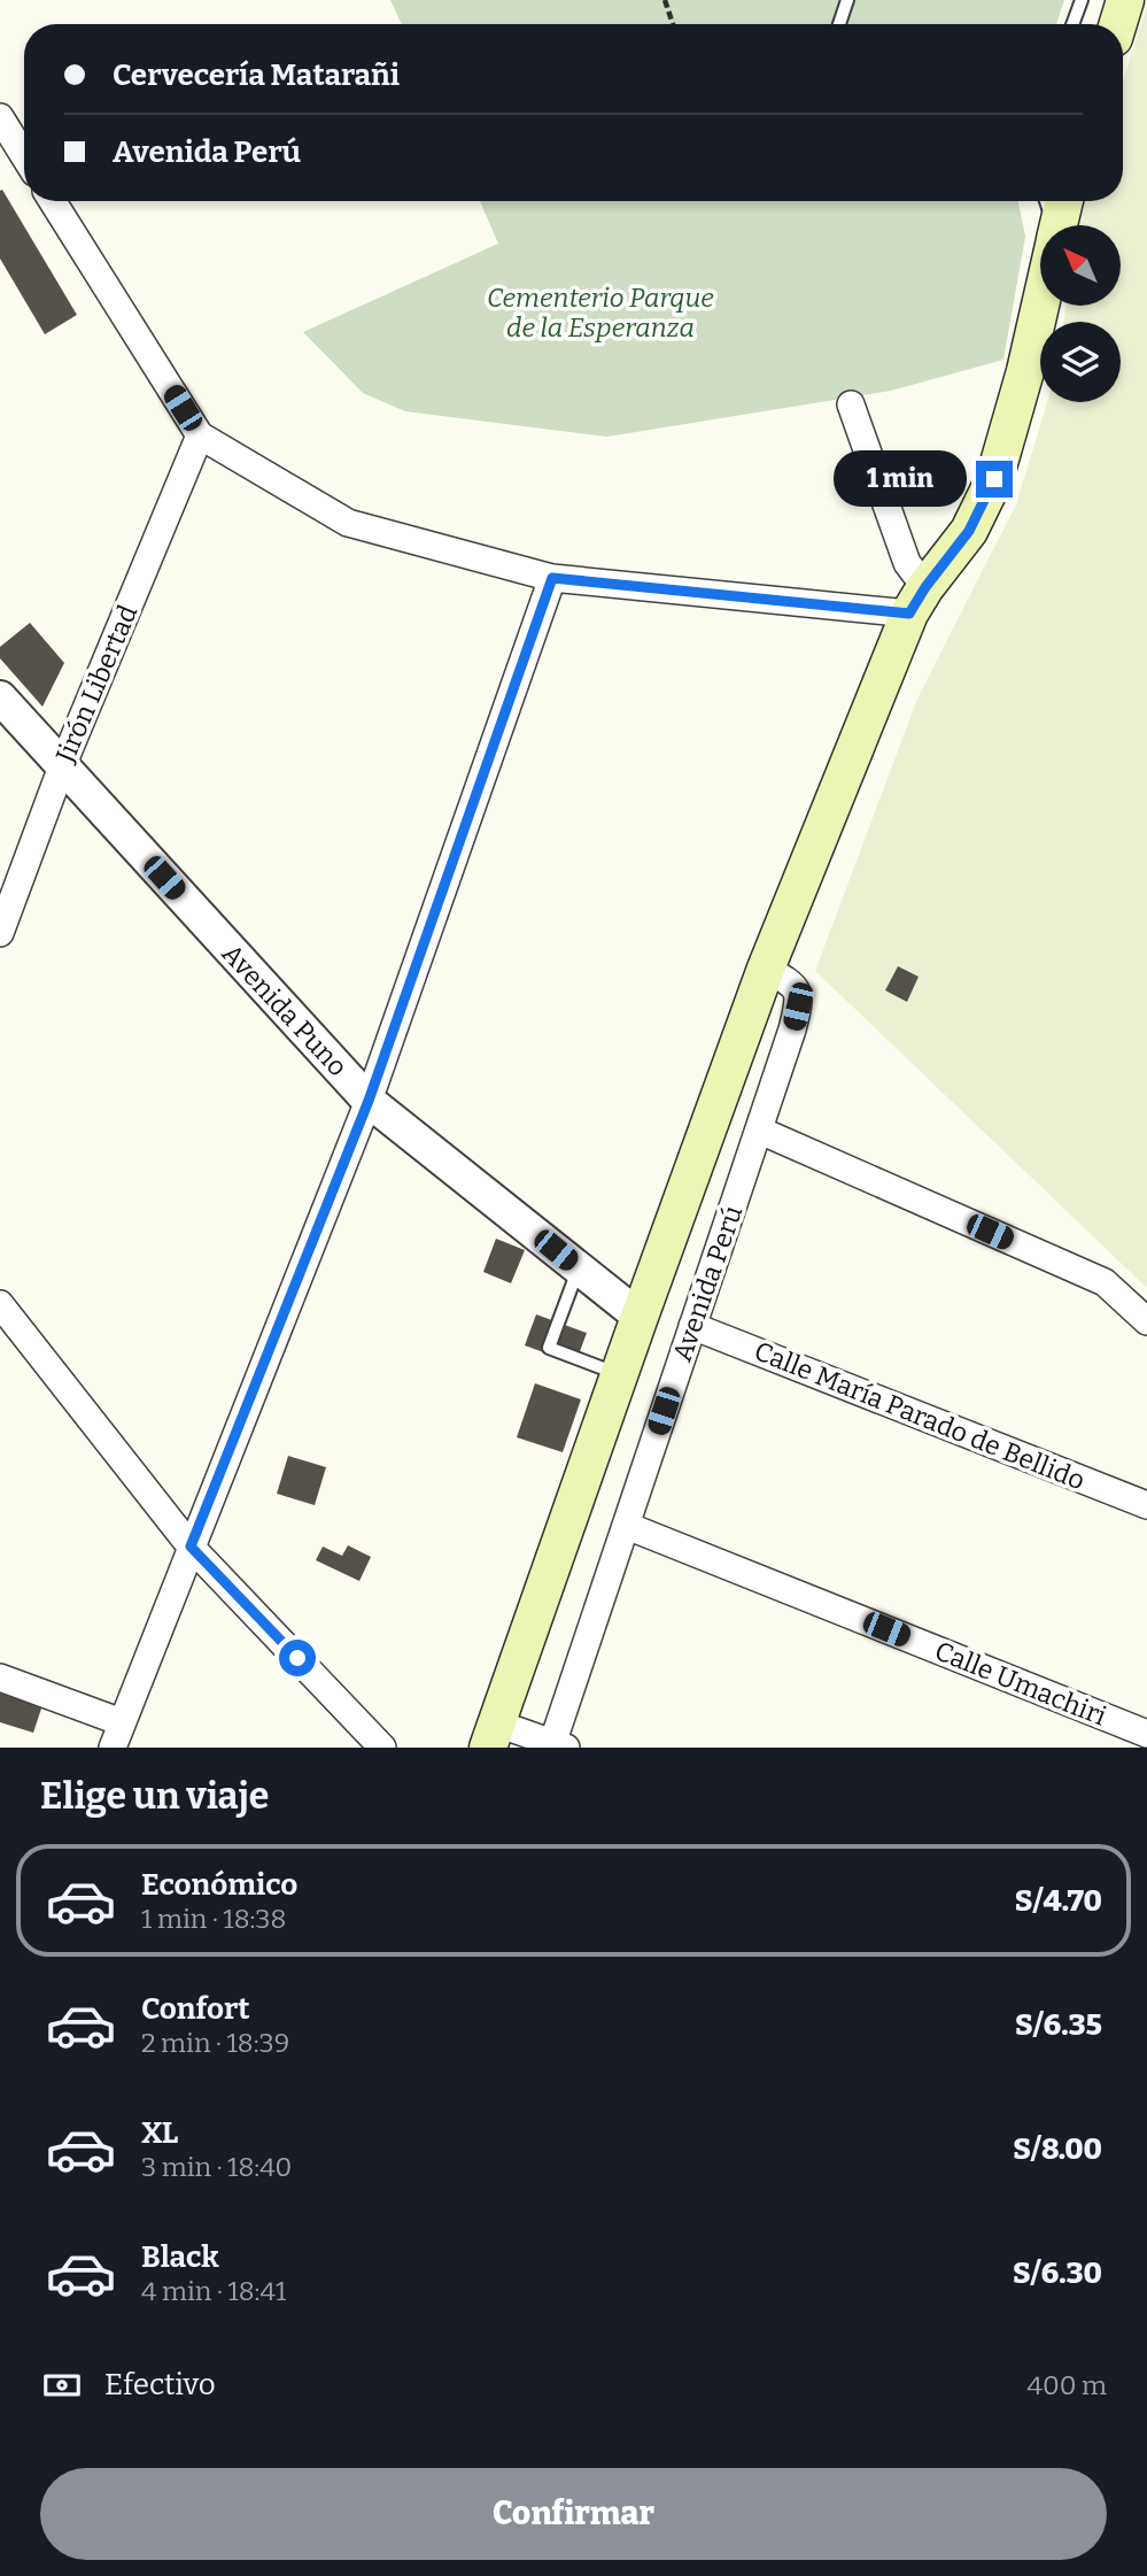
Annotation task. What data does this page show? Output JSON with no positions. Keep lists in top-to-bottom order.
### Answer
{
  "streets": {
    "main road": ["Avenida Perú"],
    "street": [
      "Jirón Libertad",
      "Avenida Puno",
      "Calle María Parado de Bellido",
      "Calle Umachiri"
    ]
  },
  "crossings": [
    ["Jirón Libertad", "Avenida Puno"],
    ["Avenida Puno", "Avenida Perú"],
    ["Avenida Perú", "Calle María Parado de Bellido"],
    ["Avenida Perú", "Calle Umachiri"]
  ],
  "parks": ["Cementerio Parque de la Esperanza"],
  "north": "top left",
  "page": {
    "banner": ["Cervecería Matarañi", "Avenida Perú"],
    "bubble": "1 min",
    "heading": "Elige un viaje",
    "list": [
      {
        "name": "Económico",
        "note": "1 min · 18:38",
        "value": "S/4.70"
      },
      {
        "name": "Confort",
        "note": "2 min · 18:39",
        "value": "S/6.35"
      },
      {
        "name": "XL",
        "note": "3 min · 18:40",
        "value": "S/8.00"
      },
      {
        "name": "Black",
        "note": "4 min · 18:41",
        "value": "S/6.30"
      }
    ],
    "pay": ["Efectivo", "400 m"],
    "buttons": "Confirmar"
  }
}
